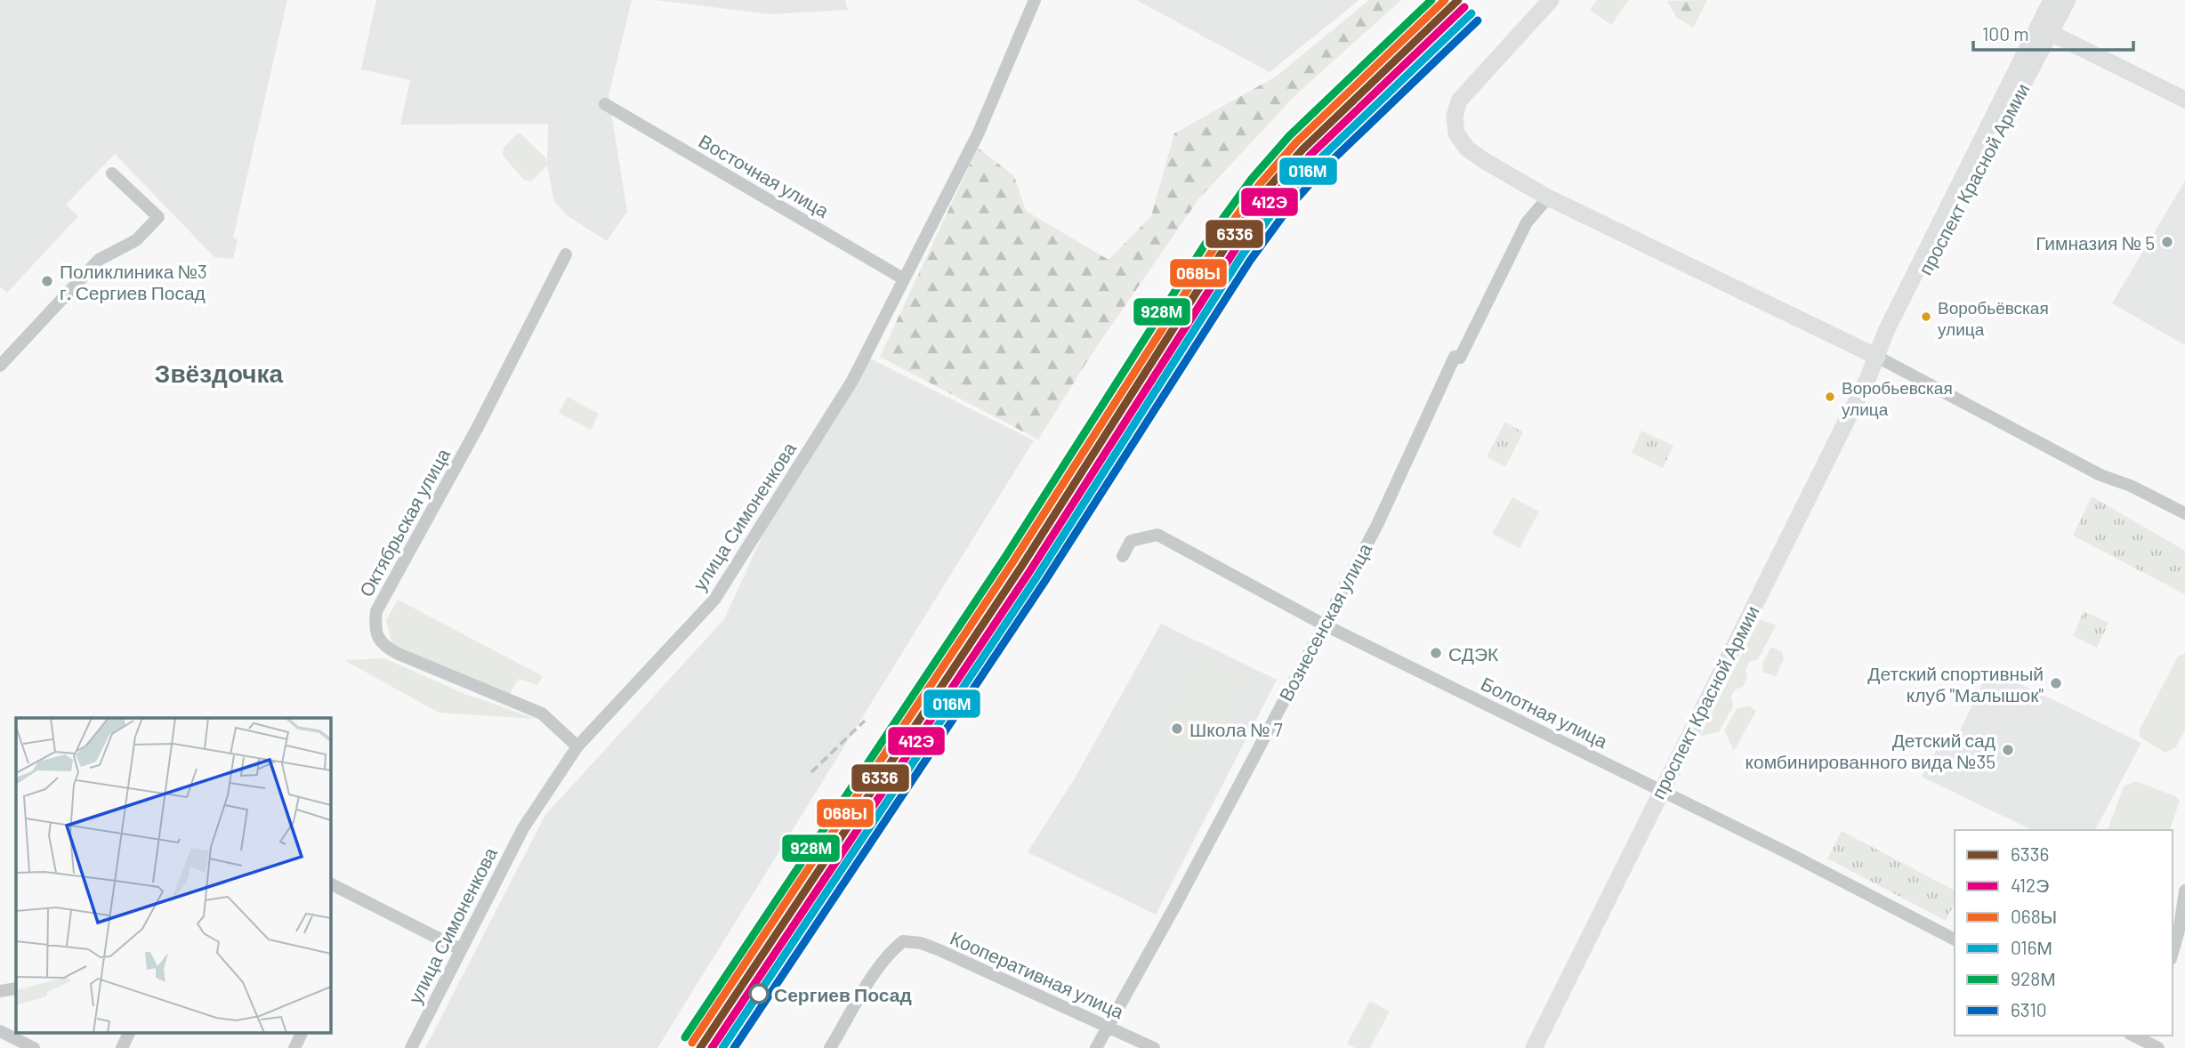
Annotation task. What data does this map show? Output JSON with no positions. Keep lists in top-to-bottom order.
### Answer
{
  "streets": {
    "main road": ["проспект Красной Армии"],
    "street": [
      "Восточная улица",
      "улица Симоненкова",
      "Октябрьская улица",
      "Вознесенская улица",
      "Болотная улица",
      "Кооперативная улица"
    ]
  },
  "crossings": [
    ["Восточная улица", "улица Симоненкова"],
    ["проспект Красной Армии", "Болотная улица"],
    ["улица Симоненкова", "Октябрьская улица"],
    ["Вознесенская улица", "Болотная улица"],
    ["Вознесенская улица", "Кооперативная улица"]
  ],
  "districts": ["Звёздочка"],
  "places": [
    "Гимназия № 5",
    "Поликлиника №3 г. Сергиев Посад",
    "Воробьёвская улица",
    "Воробьевская улица",
    "СДЭК",
    "Детский спортивный клуб \"Малышок\"",
    "Школа № 7",
    "Детский сад комбинированного вида №35",
    "Сергиев Посад"
  ],
  "lines": [
    "transit line 6336",
    "transit line 068Ы",
    "transit line 928М",
    "transit line 412Э",
    "transit line 016М",
    "transit line 6310"
  ],
  "legend": [
    "6336",
    "412Э",
    "068Ы",
    "016М",
    "928М",
    "6310"
  ],
  "scale_bar": "100 m"
}
